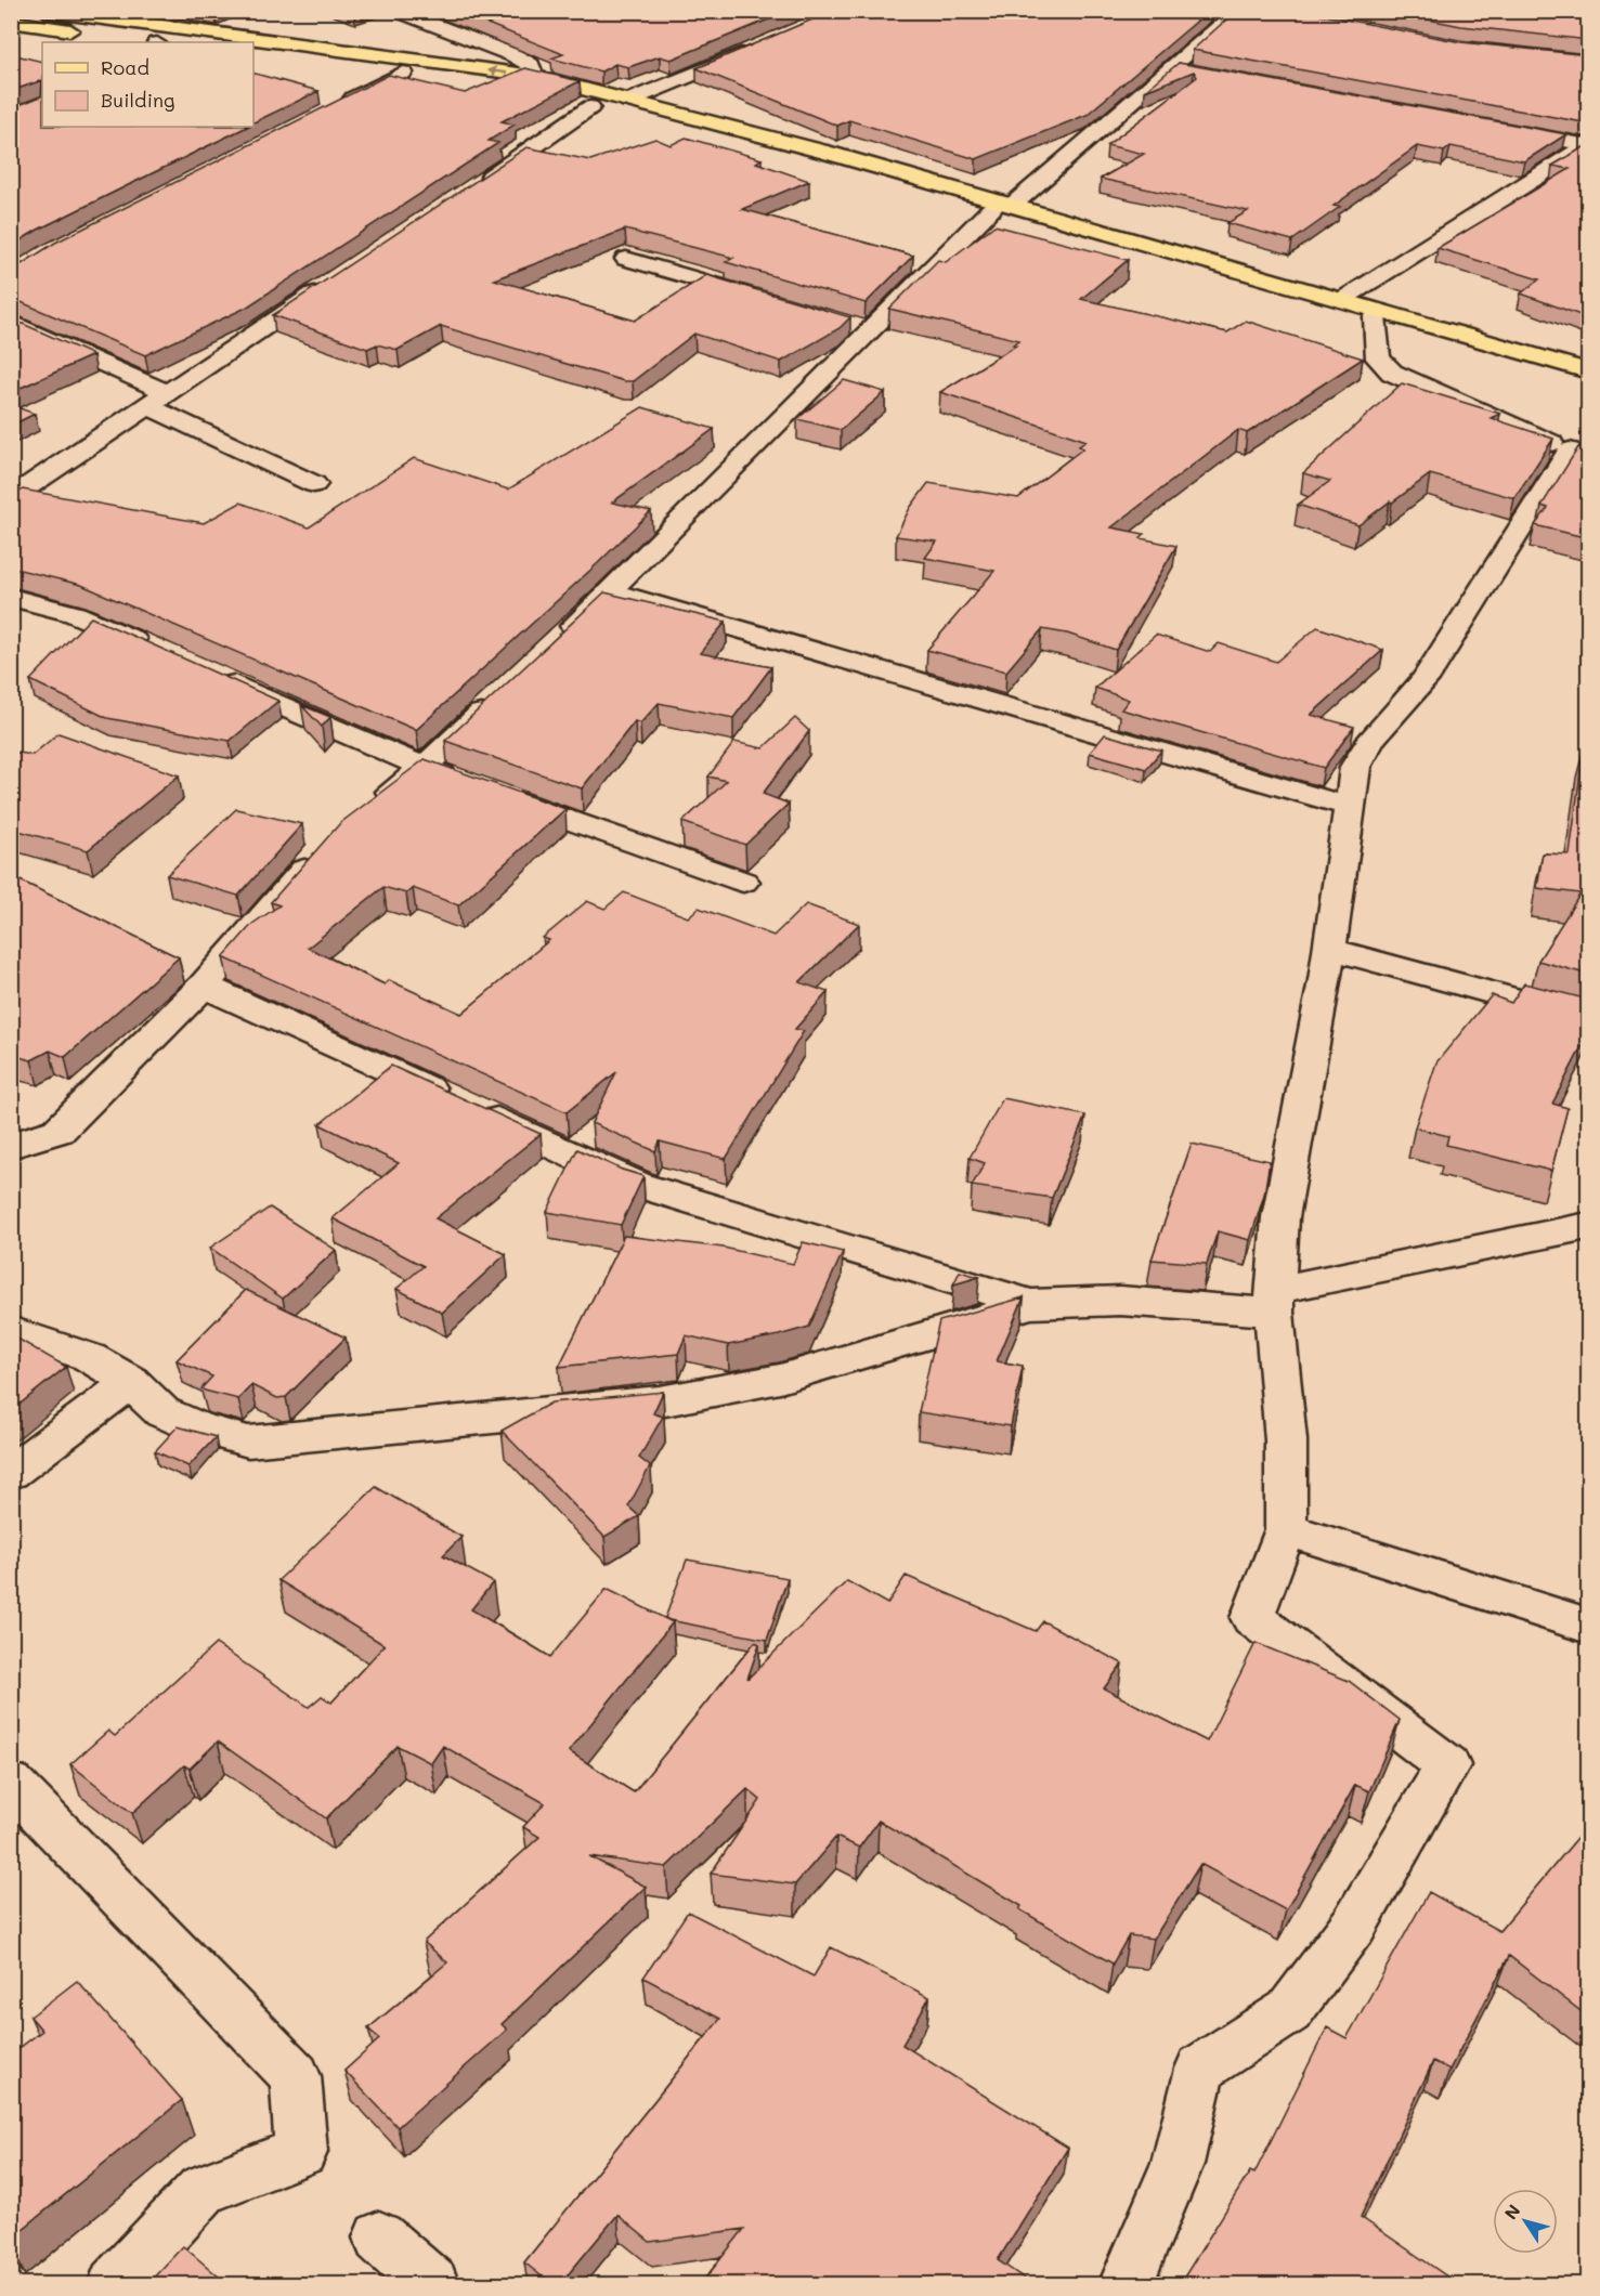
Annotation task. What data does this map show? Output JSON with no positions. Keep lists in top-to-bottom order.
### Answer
{
  "legend": ["Road", "Building"],
  "north": "top left"
}
